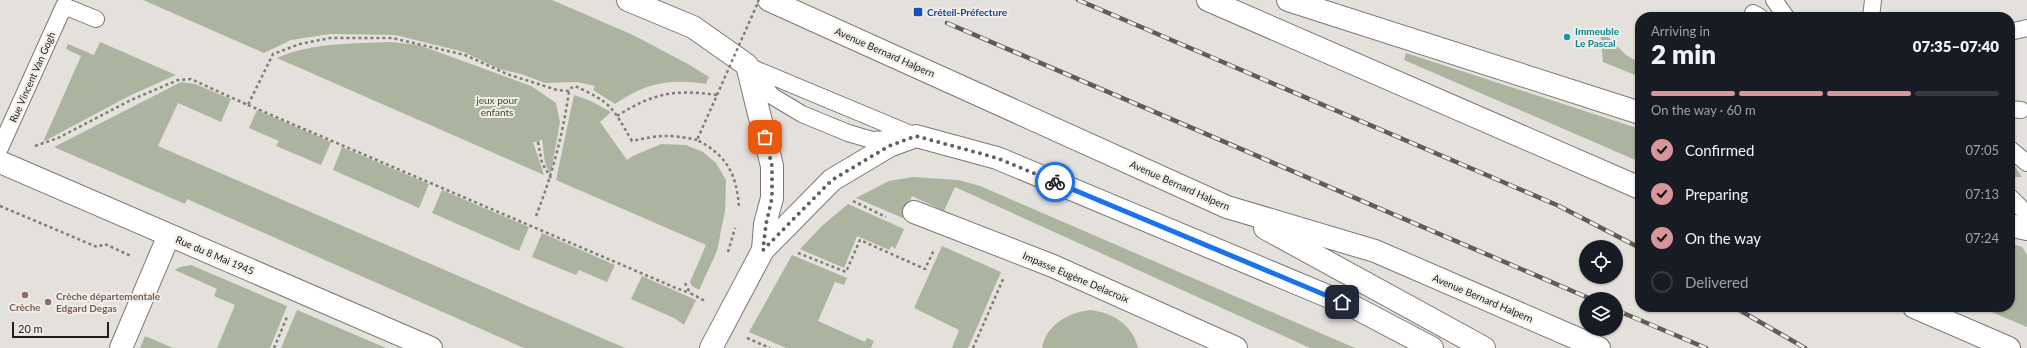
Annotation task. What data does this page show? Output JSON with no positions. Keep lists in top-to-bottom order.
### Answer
{
  "streets": {
    "main road": ["Avenue Bernard Halpern", "Rue du 8 Mai 1945", "Impasse Eugène Delacroix"],
    "lane": ["Rue Vincent Van Gogh"]
  },
  "parks": ["jeux pour enfants"],
  "places": {
    "transit": ["Créteil-Préfecture"],
    "other": ["Immeuble Le Pascal", "Crèche", "Crèche départementale Edgard Degas"]
  },
  "scale_bar": "20 m",
  "page": {
    "heading": ["2 min", "Arriving in", "07:35–07:40"],
    "bar": "On the way · 60 m",
    "list": [
      ["Confirmed", "07:05"],
      ["Preparing", "07:13"],
      ["On the way", "07:24"],
      "Delivered"
    ],
    "scale": "20 m"
  }
}
